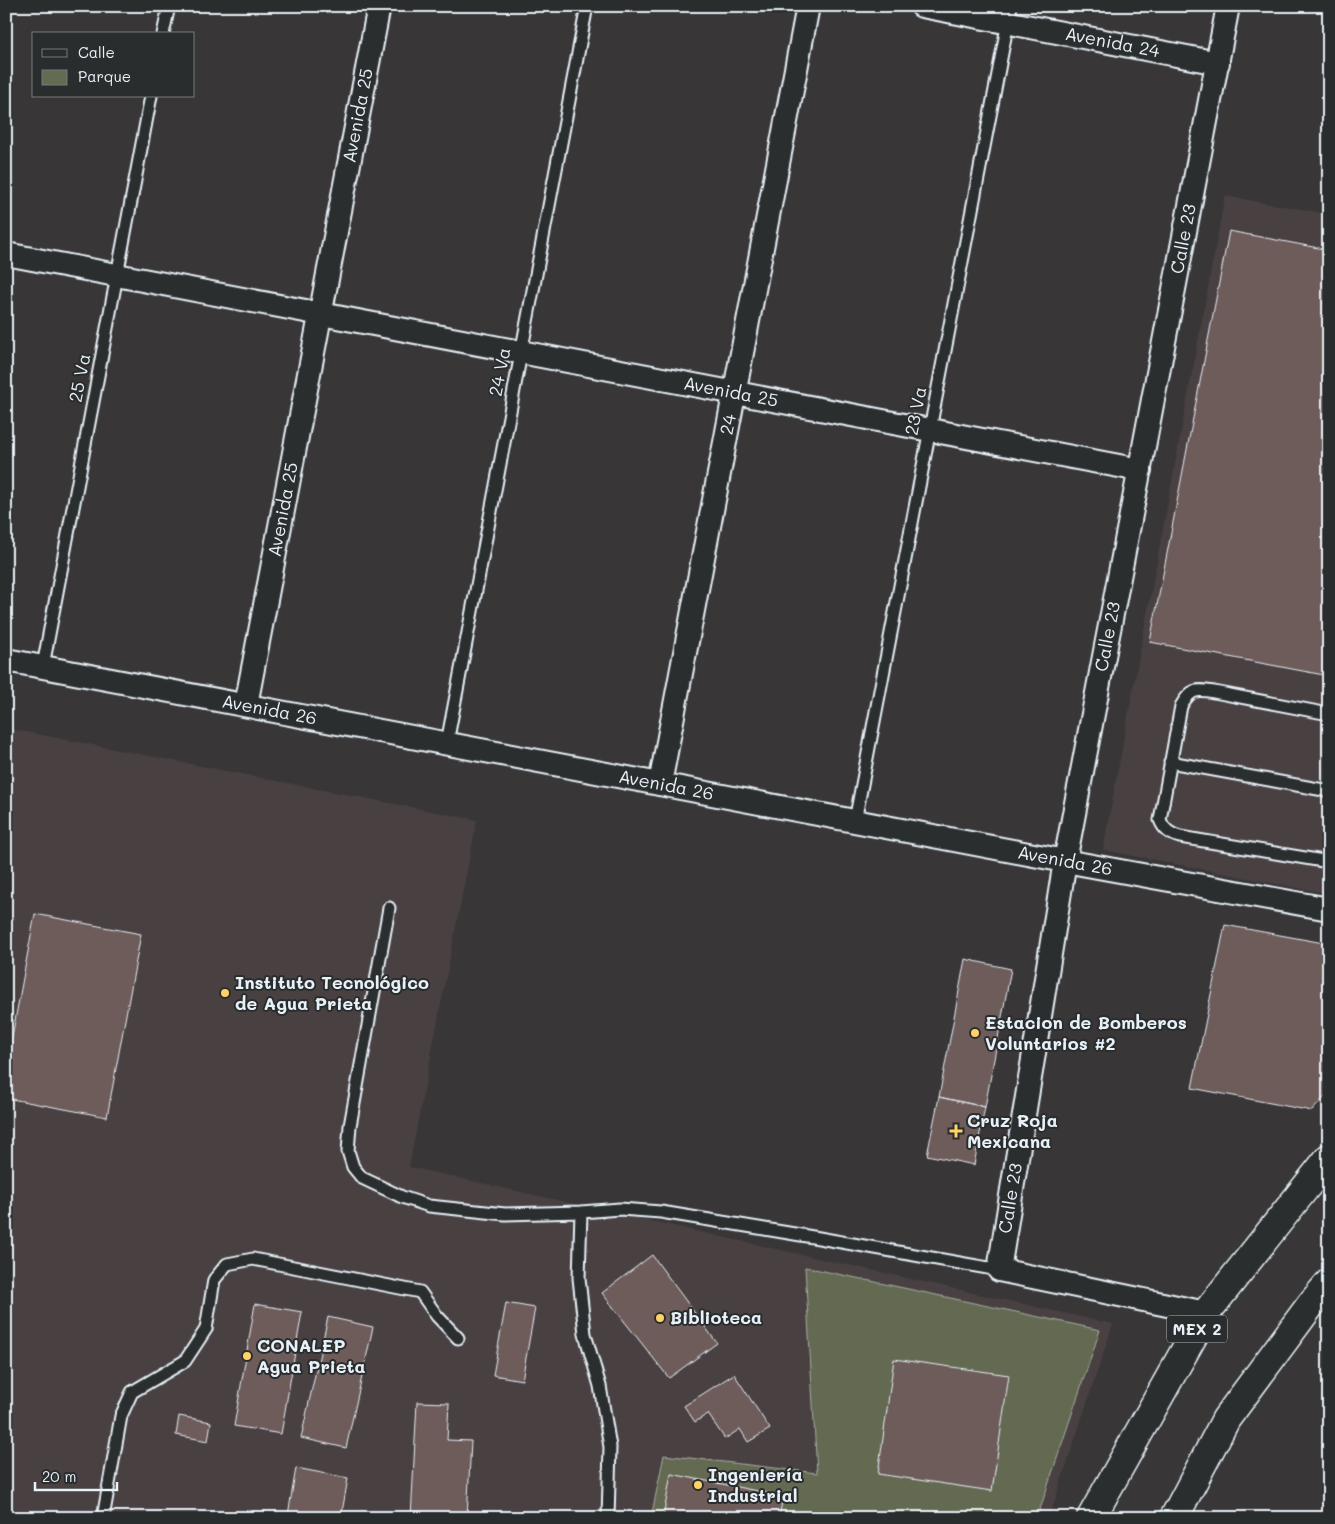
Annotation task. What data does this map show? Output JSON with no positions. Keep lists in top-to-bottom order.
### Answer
{
  "streets": {
    "main road": ["MEX 2"],
    "street": [
      "Avenida 24",
      "Avenida 25",
      "Calle 23",
      "24",
      "Avenida 26"
    ],
    "lane": ["24 Va", "25 Va", "23 Va"]
  },
  "crossings": [
    ["Avenida 24", "Calle 23"],
    ["Avenida 24", "23 Va"],
    ["Avenida 25", "Calle 23"],
    ["Avenida 25", "24 Va"],
    ["Avenida 25", "25 Va"],
    ["Avenida 25", "23 Va"],
    ["Avenida 25", "24"],
    ["Avenida 25", "Avenida 26"],
    ["Calle 23", "Avenida 26"],
    ["24 Va", "Avenida 26"],
    ["25 Va", "Avenida 26"],
    ["23 Va", "Avenida 26"],
    ["24", "Avenida 26"]
  ],
  "places": {
    "other": [
      "Instituto Tecnológico de Agua Prieta",
      "Estacion de Bomberos Voluntarios #2",
      "Biblioteca",
      "CONALEP Agua Prieta",
      "Ingeniería Industrial"
    ],
    "health": ["Cruz Roja Mexicana"]
  },
  "legend": ["Calle", "Parque"],
  "scale_bar": "20 m"
}
